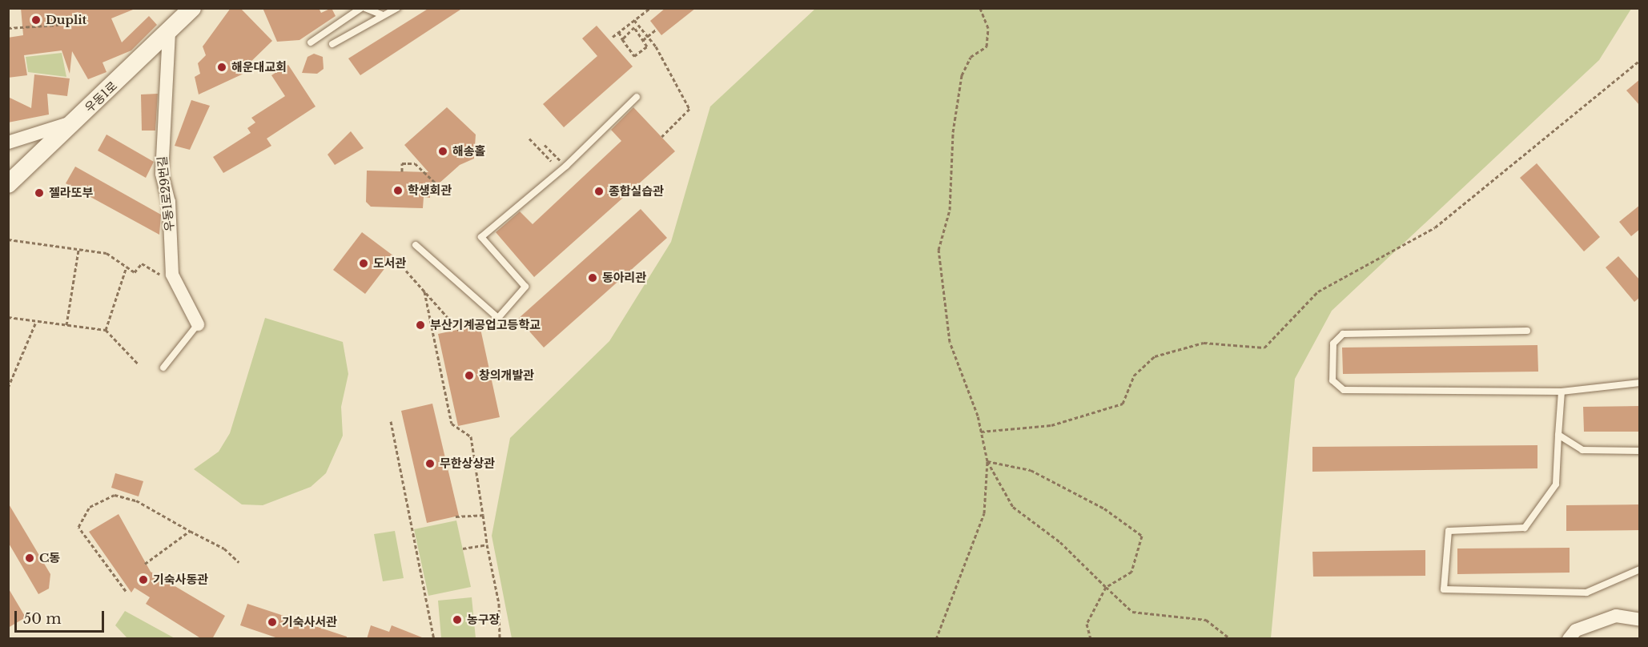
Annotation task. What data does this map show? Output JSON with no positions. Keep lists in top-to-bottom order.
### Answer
{
  "streets": {
    "street": ["우동1로", "우동1로29번길"]
  },
  "crossings": [
    ["우동1로", "우동1로29번길"]
  ],
  "places": [
    "Duplit",
    "해운대교회",
    "해송홀",
    "학생회관",
    "종합실습관",
    "젤라또부",
    "도서관",
    "동아리관",
    "부산기계공업고등학교",
    "창의개발관",
    "무한상상관",
    "C동",
    "기숙사동관",
    "농구장",
    "기숙사서관"
  ],
  "scale_bar": "50 m"
}
